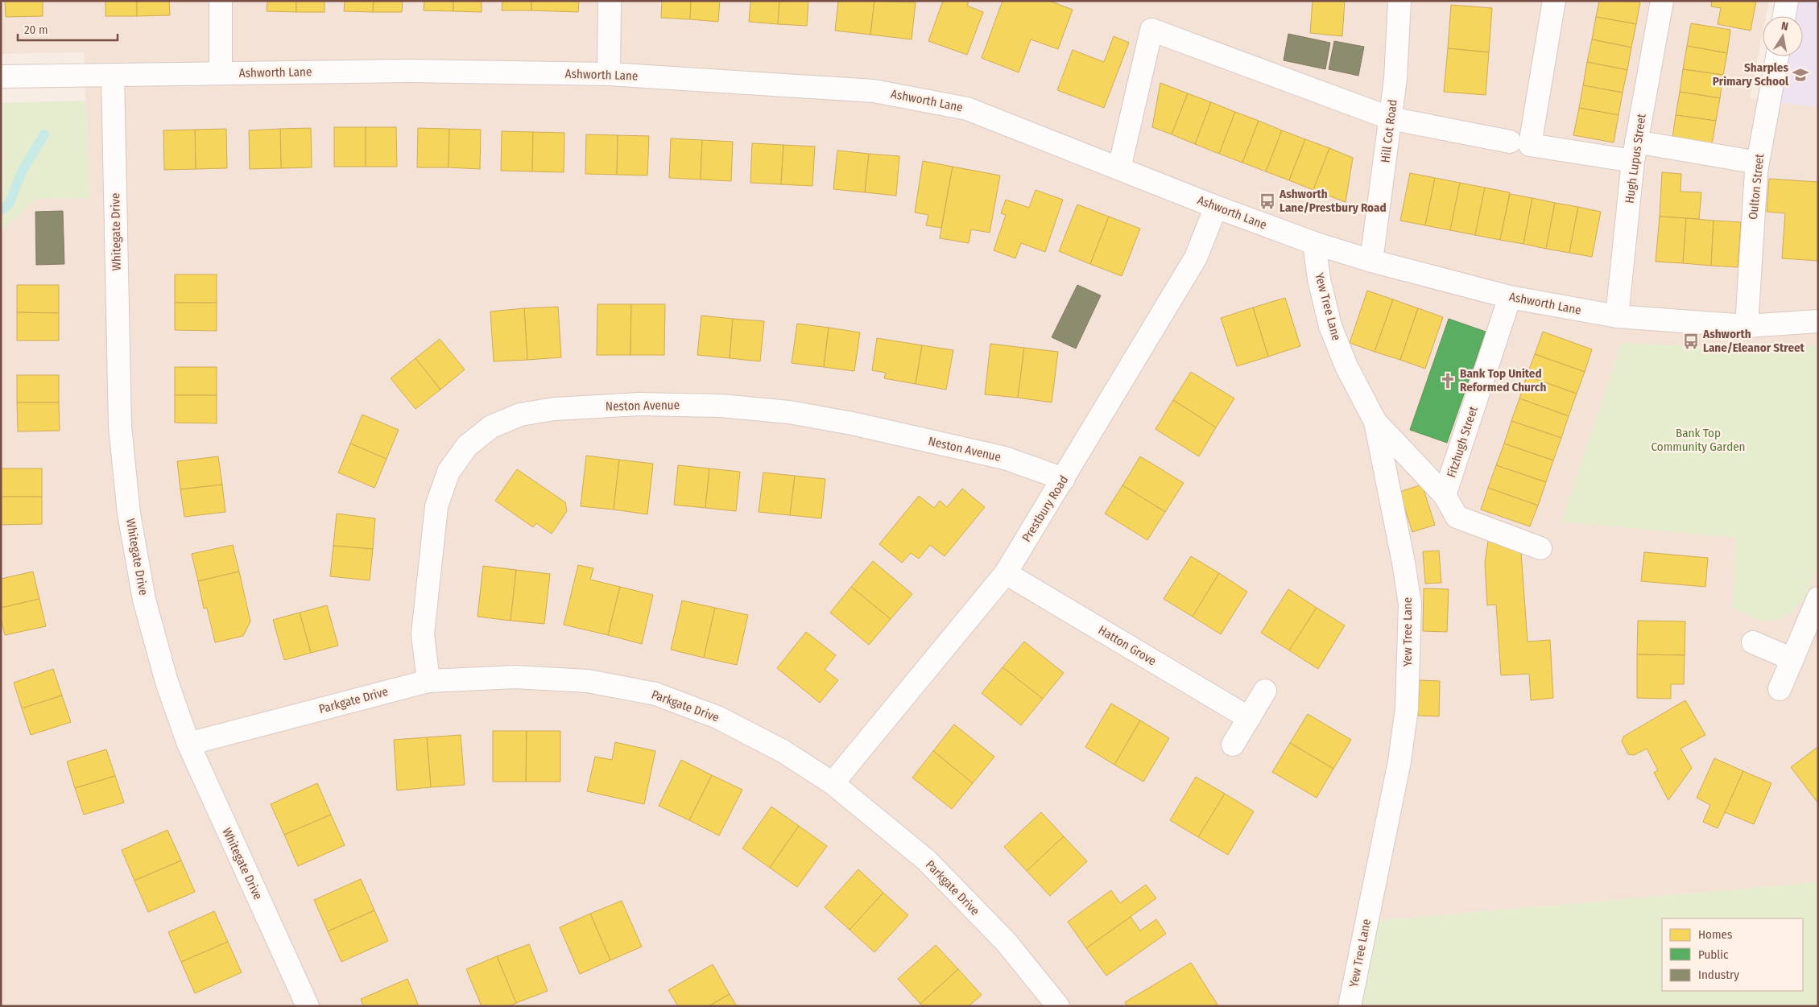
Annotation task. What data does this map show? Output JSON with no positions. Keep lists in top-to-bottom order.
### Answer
{
  "streets": {
    "street": [
      "Ashworth Lane",
      "Hill Cot Road",
      "Hugh Lupus Street",
      "Oulton Street",
      "Whitegate Drive",
      "Yew Tree Lane",
      "Neston Avenue",
      "Fitzhugh Street",
      "Prestbury Road",
      "Hatton Grove",
      "Parkgate Drive"
    ]
  },
  "crossings": [
    ["Ashworth Lane", "Hill Cot Road"],
    ["Ashworth Lane", "Hugh Lupus Street"],
    ["Ashworth Lane", "Oulton Street"],
    ["Ashworth Lane", "Whitegate Drive"],
    ["Ashworth Lane", "Yew Tree Lane"],
    ["Ashworth Lane", "Fitzhugh Street"],
    ["Ashworth Lane", "Prestbury Road"],
    ["Whitegate Drive", "Parkgate Drive"],
    ["Neston Avenue", "Prestbury Road"],
    ["Neston Avenue", "Parkgate Drive"],
    ["Prestbury Road", "Hatton Grove"],
    ["Prestbury Road", "Parkgate Drive"]
  ],
  "parks": ["Bank Top Community Garden"],
  "places": {
    "school or university": ["Sharples Primary School"],
    "bus stop": ["Ashworth Lane/Prestbury Road", "Ashworth Lane/Eleanor Street"],
    "church": ["Bank Top United Reformed Church"]
  },
  "legend": ["Homes", "Public", "Industry"],
  "scale_bar": "20 m",
  "north": "top"
}
